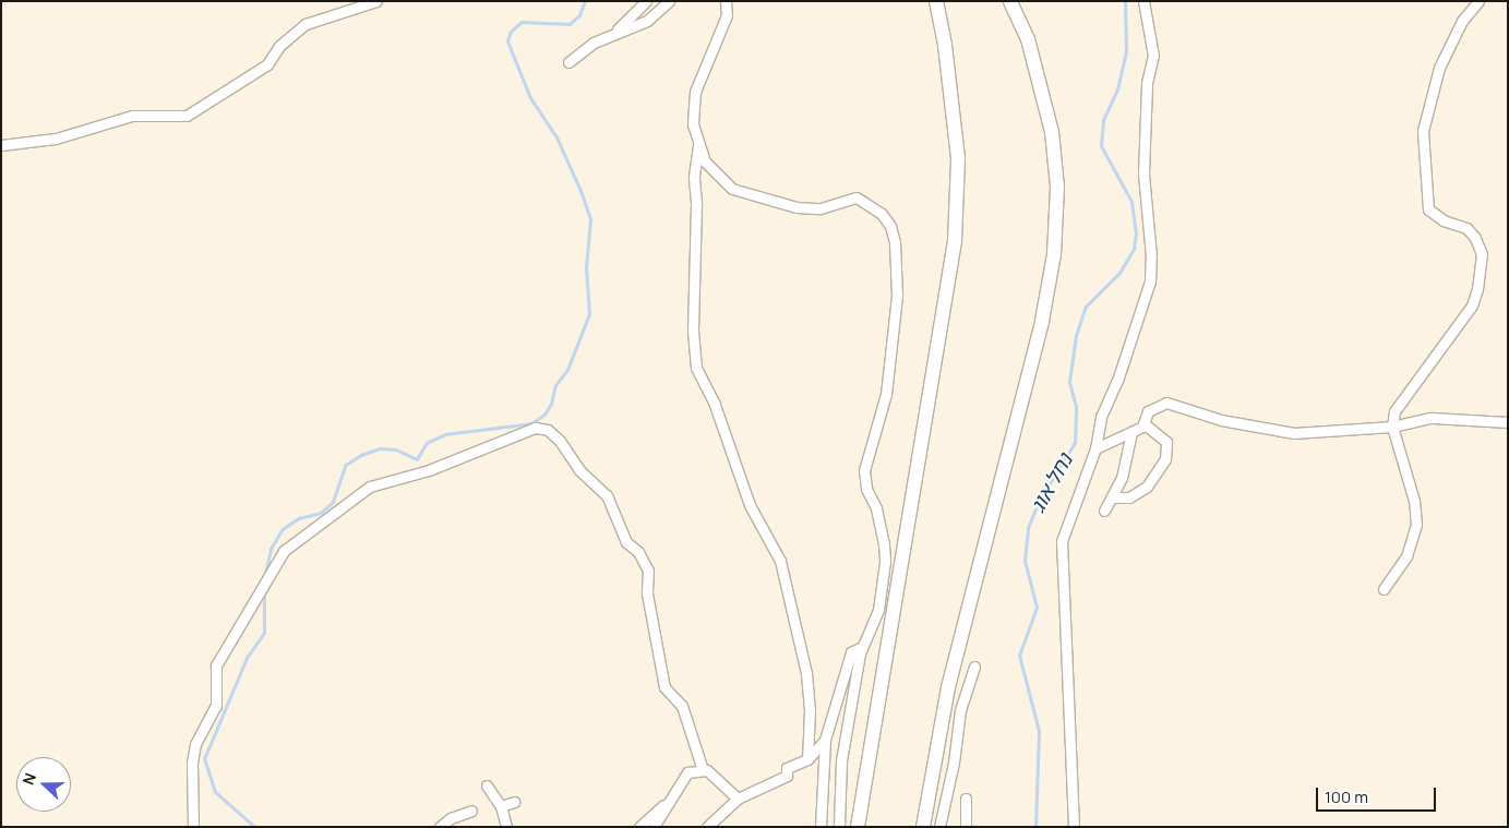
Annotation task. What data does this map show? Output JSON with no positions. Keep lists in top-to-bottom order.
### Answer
{
  "water": ["נחל אוג"],
  "scale_bar": "100 m",
  "north": "left"
}
